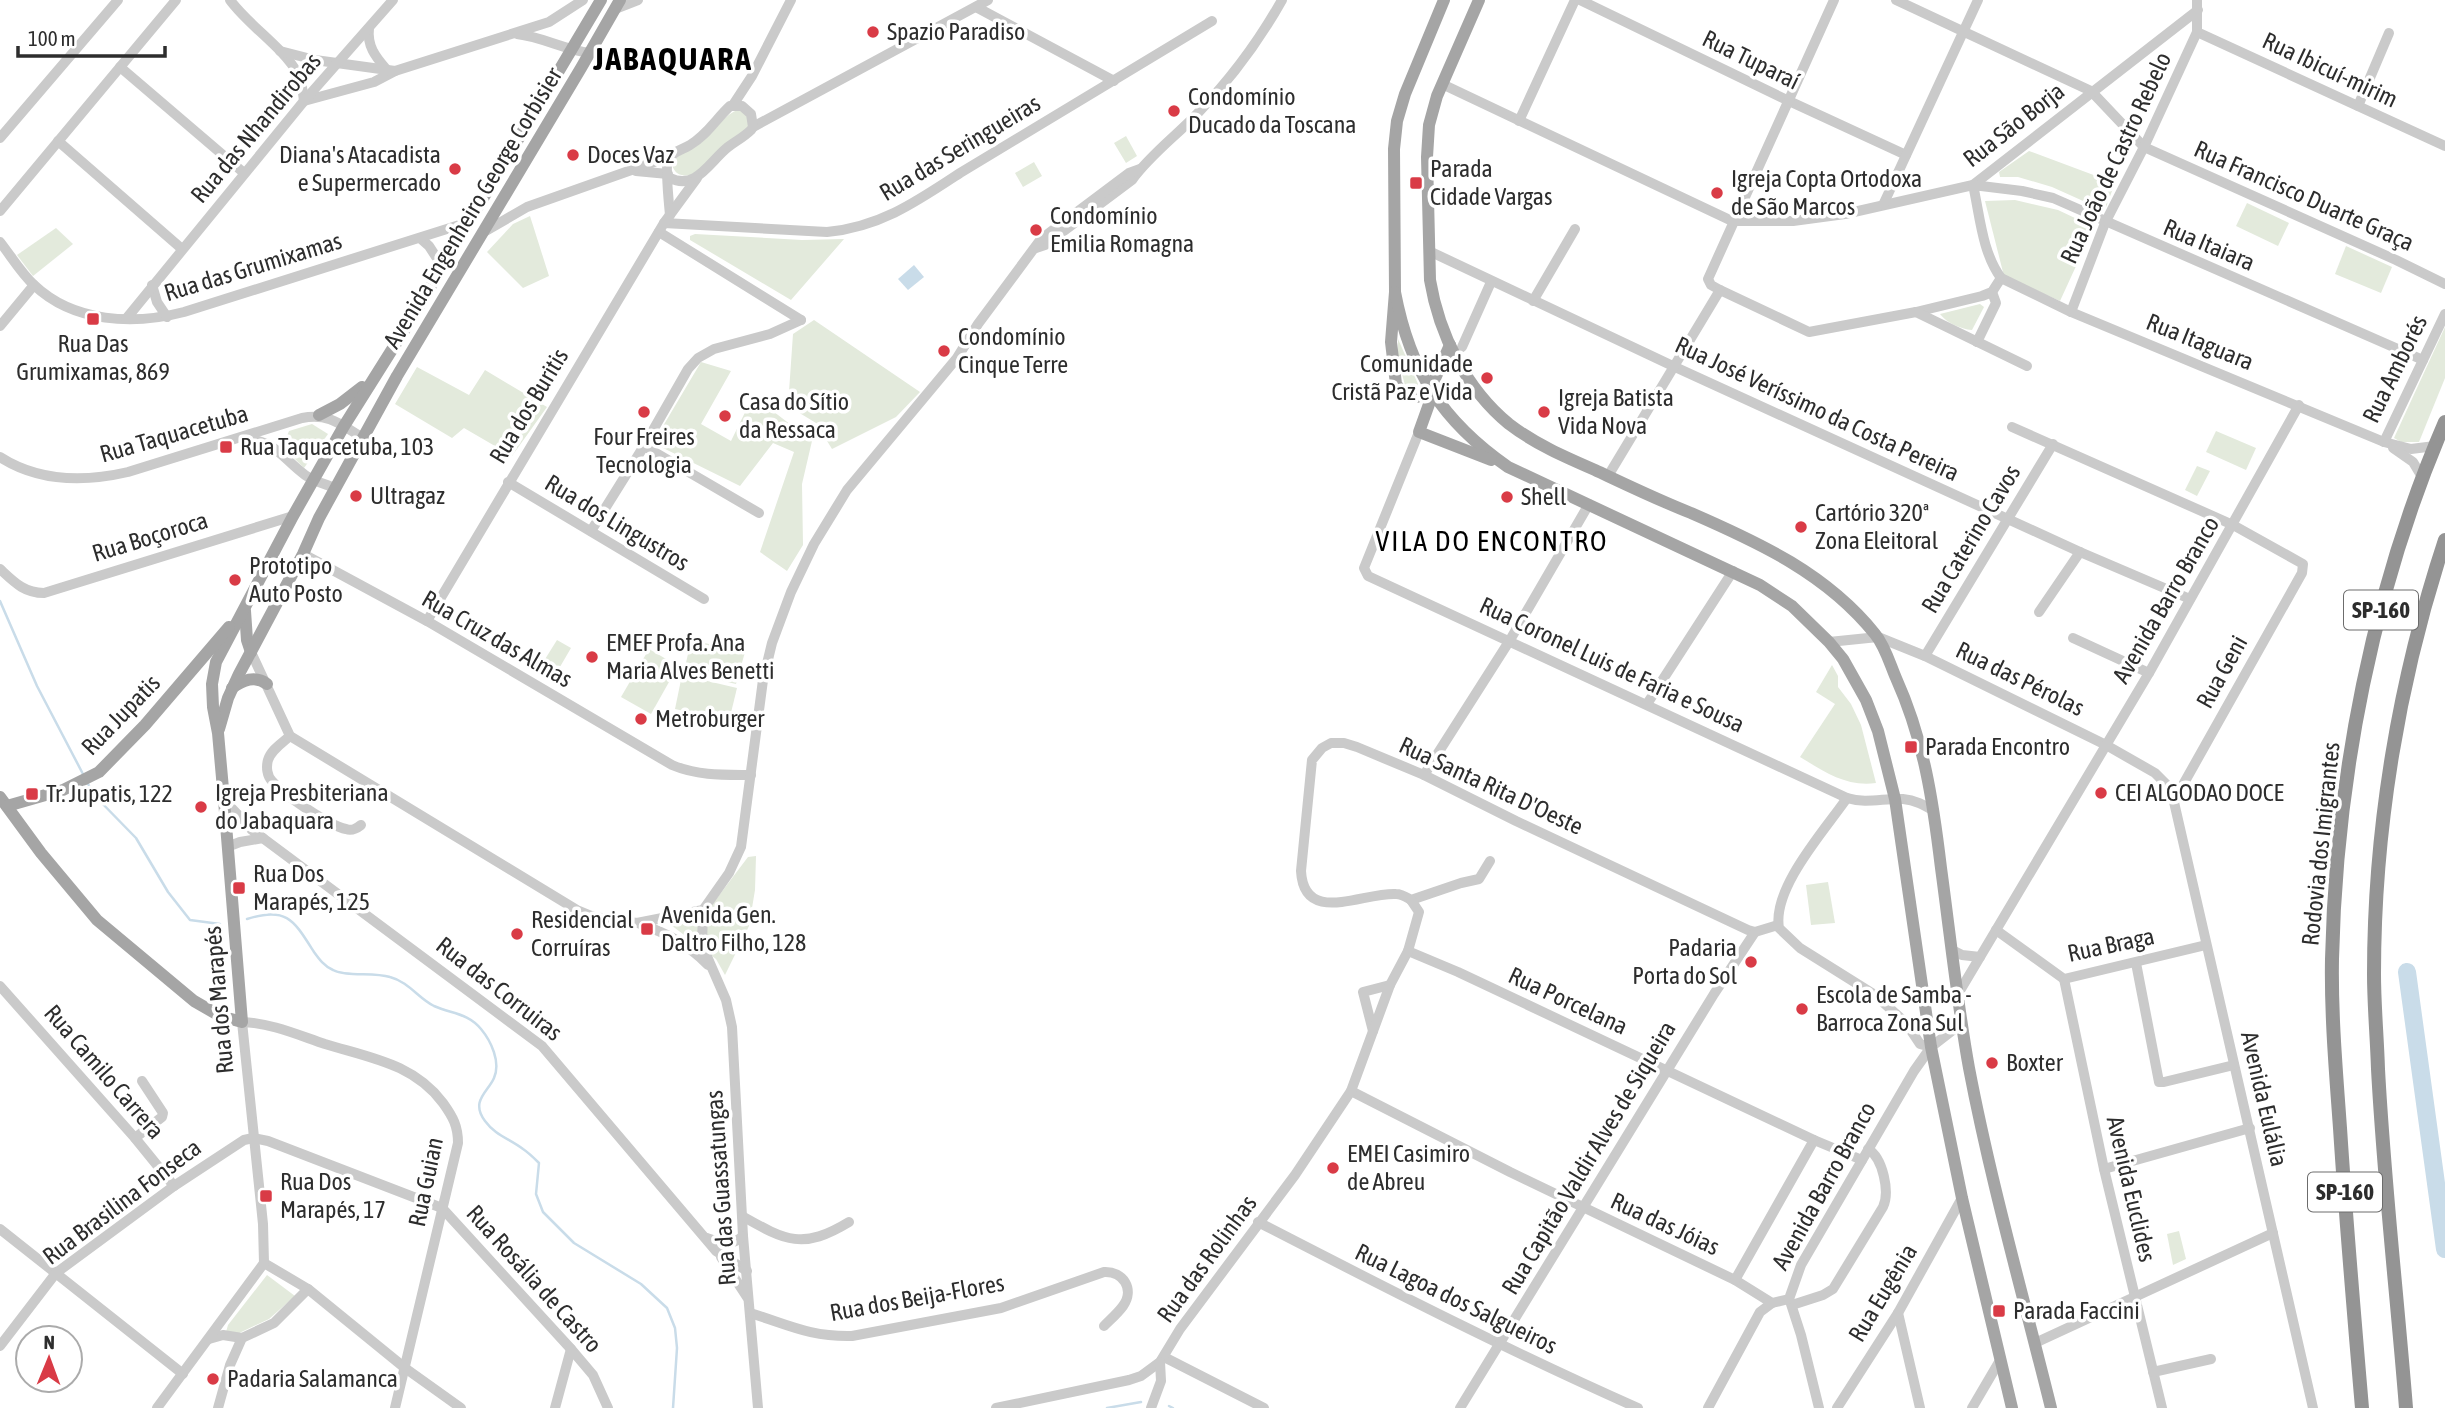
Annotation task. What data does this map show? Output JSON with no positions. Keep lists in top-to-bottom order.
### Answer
{
  "streets": {
    "highway": ["SP-160", "Rodovia dos Imigrantes"],
    "main road": ["Avenida Engenheiro George Corbisier", "Rua Jupatis", "Rua dos Marapés"],
    "street": [
      "Rua Tuparaí",
      "Rua Ibicuí-mirim",
      "Rua São Borja",
      "Rua das Nhandirobas",
      "Rua das Seringueiras",
      "Rua João de Castro Rebelo",
      "Rua Francisco Duarte Graça",
      "Rua Itaiara",
      "Rua das Grumixamas",
      "Rua Itaguara",
      "Rua Amborés",
      "Rua dos Buritis",
      "Rua José Veríssimo da Costa Pereira",
      "Rua Taquacetuba",
      "Rua dos Lingustros",
      "Rua Boçoroca",
      "Rua Caterino Cavos",
      "Avenida Barro Branco",
      "Rua Cruz das Almas",
      "Rua Coronel Luis de Faria e Sousa",
      "Rua Geni",
      "Rua das Pérolas",
      "Rua Santa Rita D'Oeste",
      "Rua Braga",
      "Rua das Corruiras",
      "Rua Porcelana",
      "Rua Camilo Carrera",
      "Avenida Eulália",
      "Rua Capitão Valdir Alves de Siqueira",
      "Rua Guian",
      "Rua das Guassatungas",
      "Avenida Euclides",
      "Rua Brasilina Fonseca",
      "Rua das Jóias",
      "Rua das Rolinhas",
      "Rua Rosália de Castro",
      "Rua Eugênia",
      "Rua dos Beija-Flores",
      "Rua Lagoa dos Salgueiros"
    ]
  },
  "crossings": [
    ["Rua Ibicuí-mirim", "Rua João de Castro Rebelo"],
    ["Rua São Borja", "Rua Itaiara"],
    ["Rua das Nhandirobas", "Rua das Grumixamas"],
    ["Rua das Seringueiras", "Rua dos Buritis"],
    ["Rua João de Castro Rebelo", "Rua Francisco Duarte Graça"],
    ["Rua João de Castro Rebelo", "Rua Itaiara"],
    ["Rua João de Castro Rebelo", "Rua Itaguara"],
    ["Avenida Engenheiro George Corbisier", "Rua das Grumixamas"],
    ["Avenida Engenheiro George Corbisier", "Rua Boçoroca"],
    ["Avenida Engenheiro George Corbisier", "Rua Cruz das Almas"],
    ["Avenida Engenheiro George Corbisier", "Rua Jupatis"],
    ["Avenida Engenheiro George Corbisier", "Rua dos Marapés"],
    ["Rua Itaiara", "Rua Amborés"],
    ["Rua Itaguara", "Rua Amborés"],
    ["Rua Itaguara", "Avenida Barro Branco"],
    ["Rua Itaguara", "Rodovia dos Imigrantes"],
    ["Rua dos Buritis", "Rua dos Lingustros"],
    ["Rua dos Buritis", "Rua Cruz das Almas"],
    ["Rua José Veríssimo da Costa Pereira", "Rua Caterino Cavos"],
    ["Rua José Veríssimo da Costa Pereira", "Avenida Barro Branco"],
    ["Rua Caterino Cavos", "Rua das Pérolas"],
    ["Avenida Barro Branco", "Rua Geni"],
    ["Avenida Barro Branco", "Rua das Pérolas"],
    ["Avenida Barro Branco", "Rua Braga"],
    ["Avenida Barro Branco", "Rua Porcelana"],
    ["Avenida Barro Branco", "Rua das Jóias"],
    ["Rua Geni", "Rua das Pérolas"],
    ["Rua Geni", "Avenida Eulália"],
    ["Rua das Pérolas", "Avenida Eulália"],
    ["Rua Santa Rita D'Oeste", "Rua Capitão Valdir Alves de Siqueira"],
    ["Rua Santa Rita D'Oeste", "Rua das Rolinhas"],
    ["Rua Braga", "Avenida Eulália"],
    ["Rua Braga", "Avenida Euclides"],
    ["Rua das Corruiras", "Rua dos Marapés"],
    ["Rua das Corruiras", "Rua das Guassatungas"],
    ["Rua dos Marapés", "Rua Guian"],
    ["Rua dos Marapés", "Rua Brasilina Fonseca"],
    ["Rua dos Marapés", "Rua Rosália de Castro"],
    ["Rua Porcelana", "Rua Capitão Valdir Alves de Siqueira"],
    ["Rua Porcelana", "Rua das Rolinhas"],
    ["Rua Camilo Carrera", "Rua Brasilina Fonseca"],
    ["Rua Capitão Valdir Alves de Siqueira", "Rua das Jóias"],
    ["Rua Capitão Valdir Alves de Siqueira", "Rua Lagoa dos Salgueiros"],
    ["Rua Guian", "Rua Rosália de Castro"],
    ["Rua das Guassatungas", "Rua dos Beija-Flores"],
    ["Rua Brasilina Fonseca", "Rua Rosália de Castro"],
    ["Rua das Jóias", "Rua das Rolinhas"],
    ["Rua das Rolinhas", "Rua Lagoa dos Salgueiros"]
  ],
  "districts": ["JABAQUARA", "VILA DO ENCONTRO"],
  "places": {
    "other": [
      "Spazio Paradiso",
      "Condomínio Ducado da Toscana",
      "Doces Vaz",
      "Diana's Atacadista e Supermercado",
      "Igreja Copta Ortodoxa de São Marcos",
      "Condomínio Emilia Romagna",
      "Condomínio Cinque Terre",
      "Comunidade Cristã Paz e Vida",
      "Four Freires Tecnologia",
      "Igreja Batista Vida Nova",
      "Casa do Sítio da Ressaca",
      "Ultragaz",
      "Shell",
      "Cartório 320ª Zona Eleitoral",
      "Prototipo Auto Posto",
      "EMEF Profa. Ana Maria Alves Benetti",
      "Metroburger",
      "CEI ALGODAO DOCE",
      "Igreja Presbiteriana do Jabaquara",
      "Residencial Corruíras",
      "Padaria Porta do Sol",
      "Escola de Samba - Barroca Zona Sul",
      "Boxter",
      "EMEI Casimiro de Abreu",
      "Padaria Salamanca"
    ],
    "transit": [
      "Parada Cidade Vargas",
      "Rua Das Grumixamas, 869",
      "Rua Taquacetuba, 103",
      "Parada Encontro",
      "Tr. Jupatis, 122",
      "Rua Dos Marapés, 125",
      "Avenida Gen. Daltro Filho, 128",
      "Rua Dos Marapés, 17",
      "Parada Faccini"
    ]
  },
  "scale_bar": "100 m",
  "north": "top"
}
